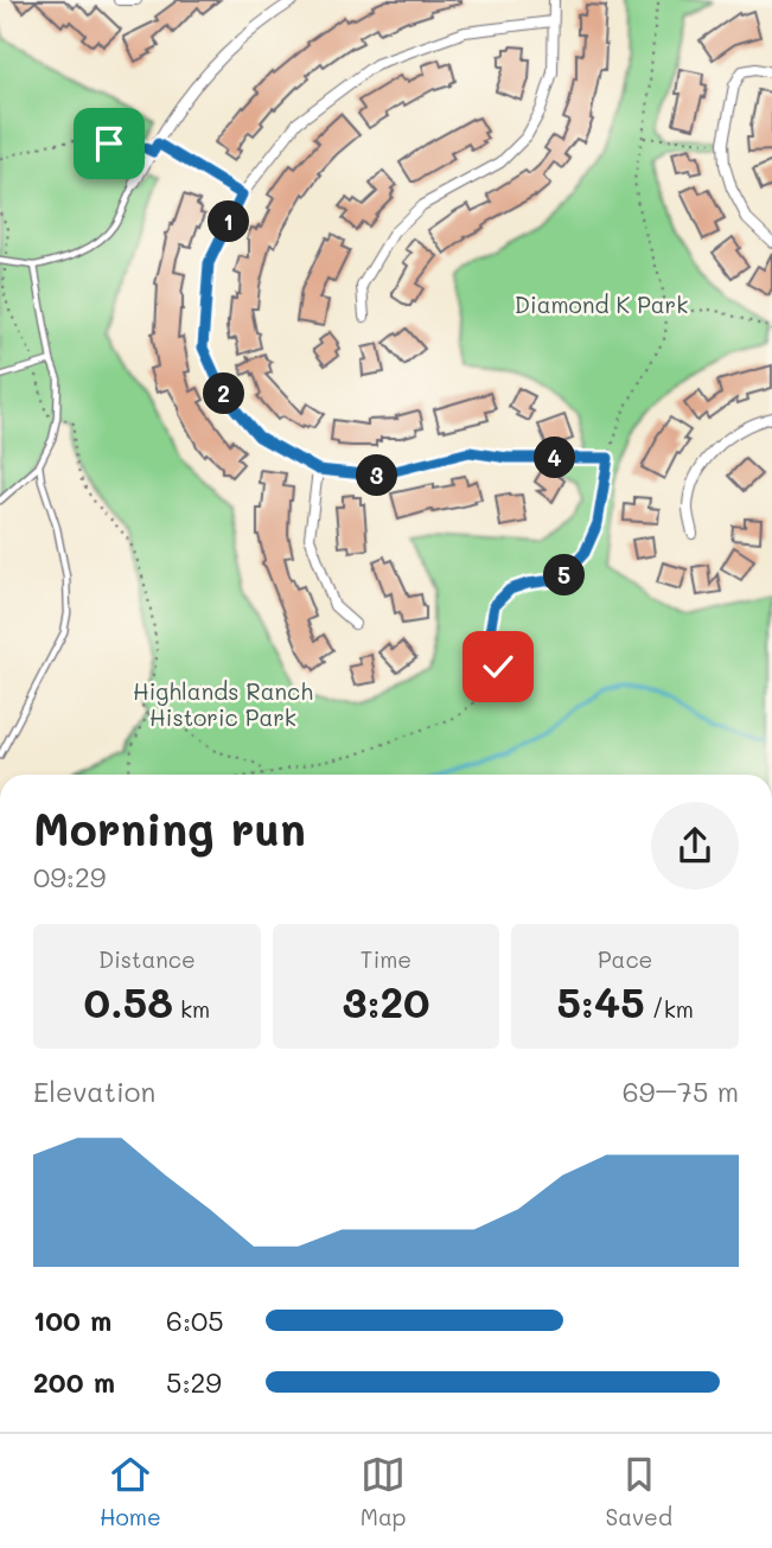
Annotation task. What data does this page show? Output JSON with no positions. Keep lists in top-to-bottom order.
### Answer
{
  "parks": ["Diamond K Park", "Highlands Ranch Historic Park"],
  "page": {
    "pins": [
      "1",
      "2",
      "4",
      "3",
      "5"
    ],
    "heading": ["Morning run", "09:29"],
    "stats": [
      ["Distance", "0.58 km"],
      ["Time", "3:20"],
      ["Pace", "5:45 /km"]
    ],
    "chart": ["Elevation", "69–75 m"],
    "list": [
      {
        "name": "100 m",
        "note": "6:05"
      },
      {
        "name": "200 m",
        "note": "5:29"
      }
    ],
    "tabs": ["Home", "Map", "Saved"]
  }
}
